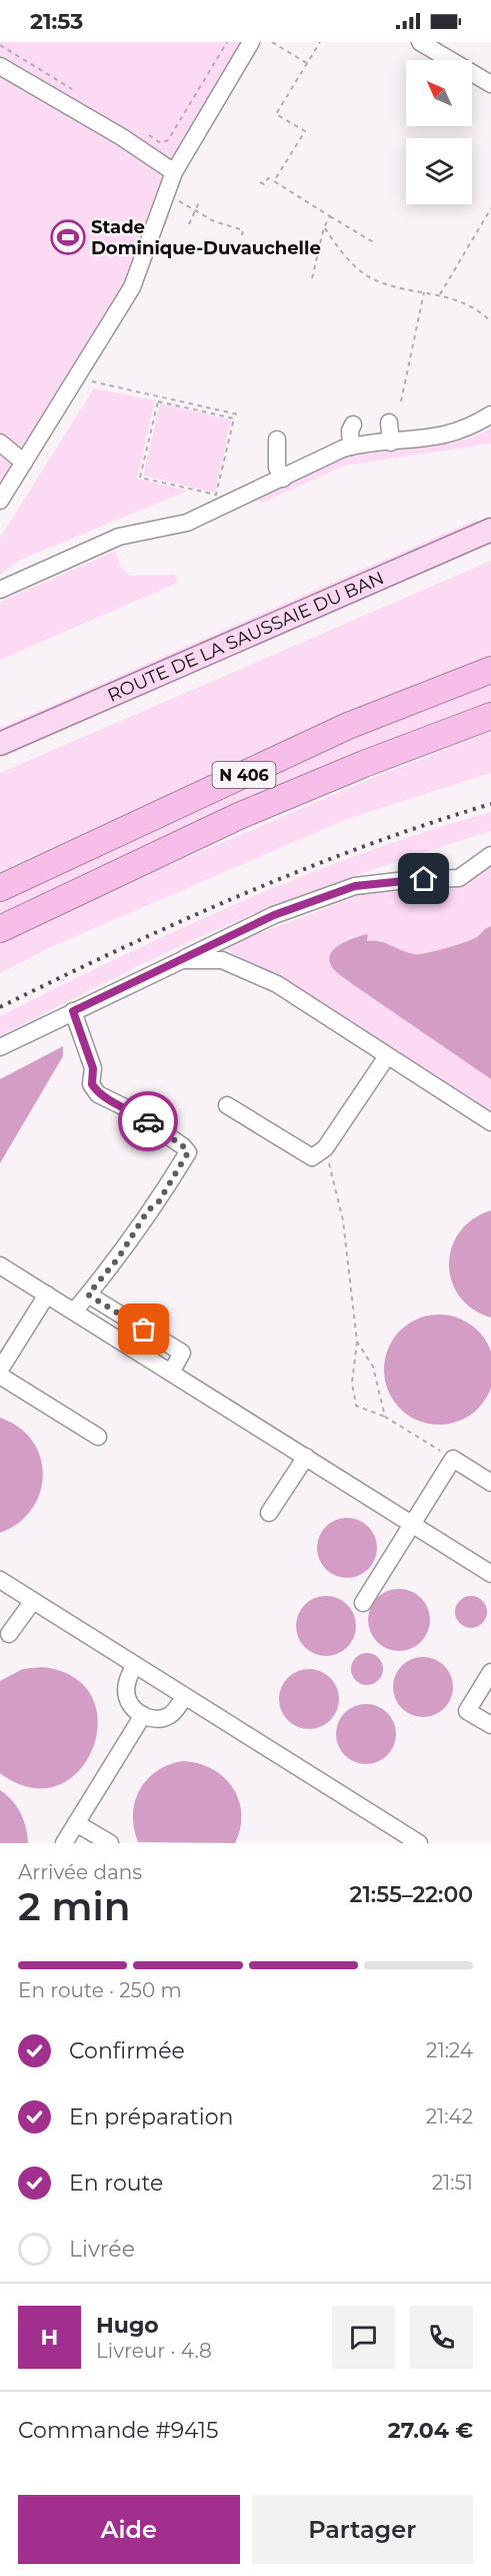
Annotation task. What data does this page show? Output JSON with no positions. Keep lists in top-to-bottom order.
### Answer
{
  "streets": {
    "highway": ["N 406"],
    "main road": ["ROUTE DE LA SAUSSAIE DU BAN"]
  },
  "places": {
    "sports": ["Stade Dominique-Duvauchelle"]
  },
  "north": "top left",
  "page": {
    "status": "21:53",
    "heading": ["2 min", "Arrivée dans", "21:55–22:00"],
    "panel": [
      "Hugo",
      "Livreur · 4.8",
      "Commande #9415",
      "27.04 €"
    ],
    "bar": "En route · 250 m",
    "list": [
      ["Confirmée", "21:24"],
      ["En préparation", "21:42"],
      ["En route", "21:51"],
      "Livrée"
    ],
    "round": "H",
    "buttons": ["Aide", "Partager"]
  }
}
